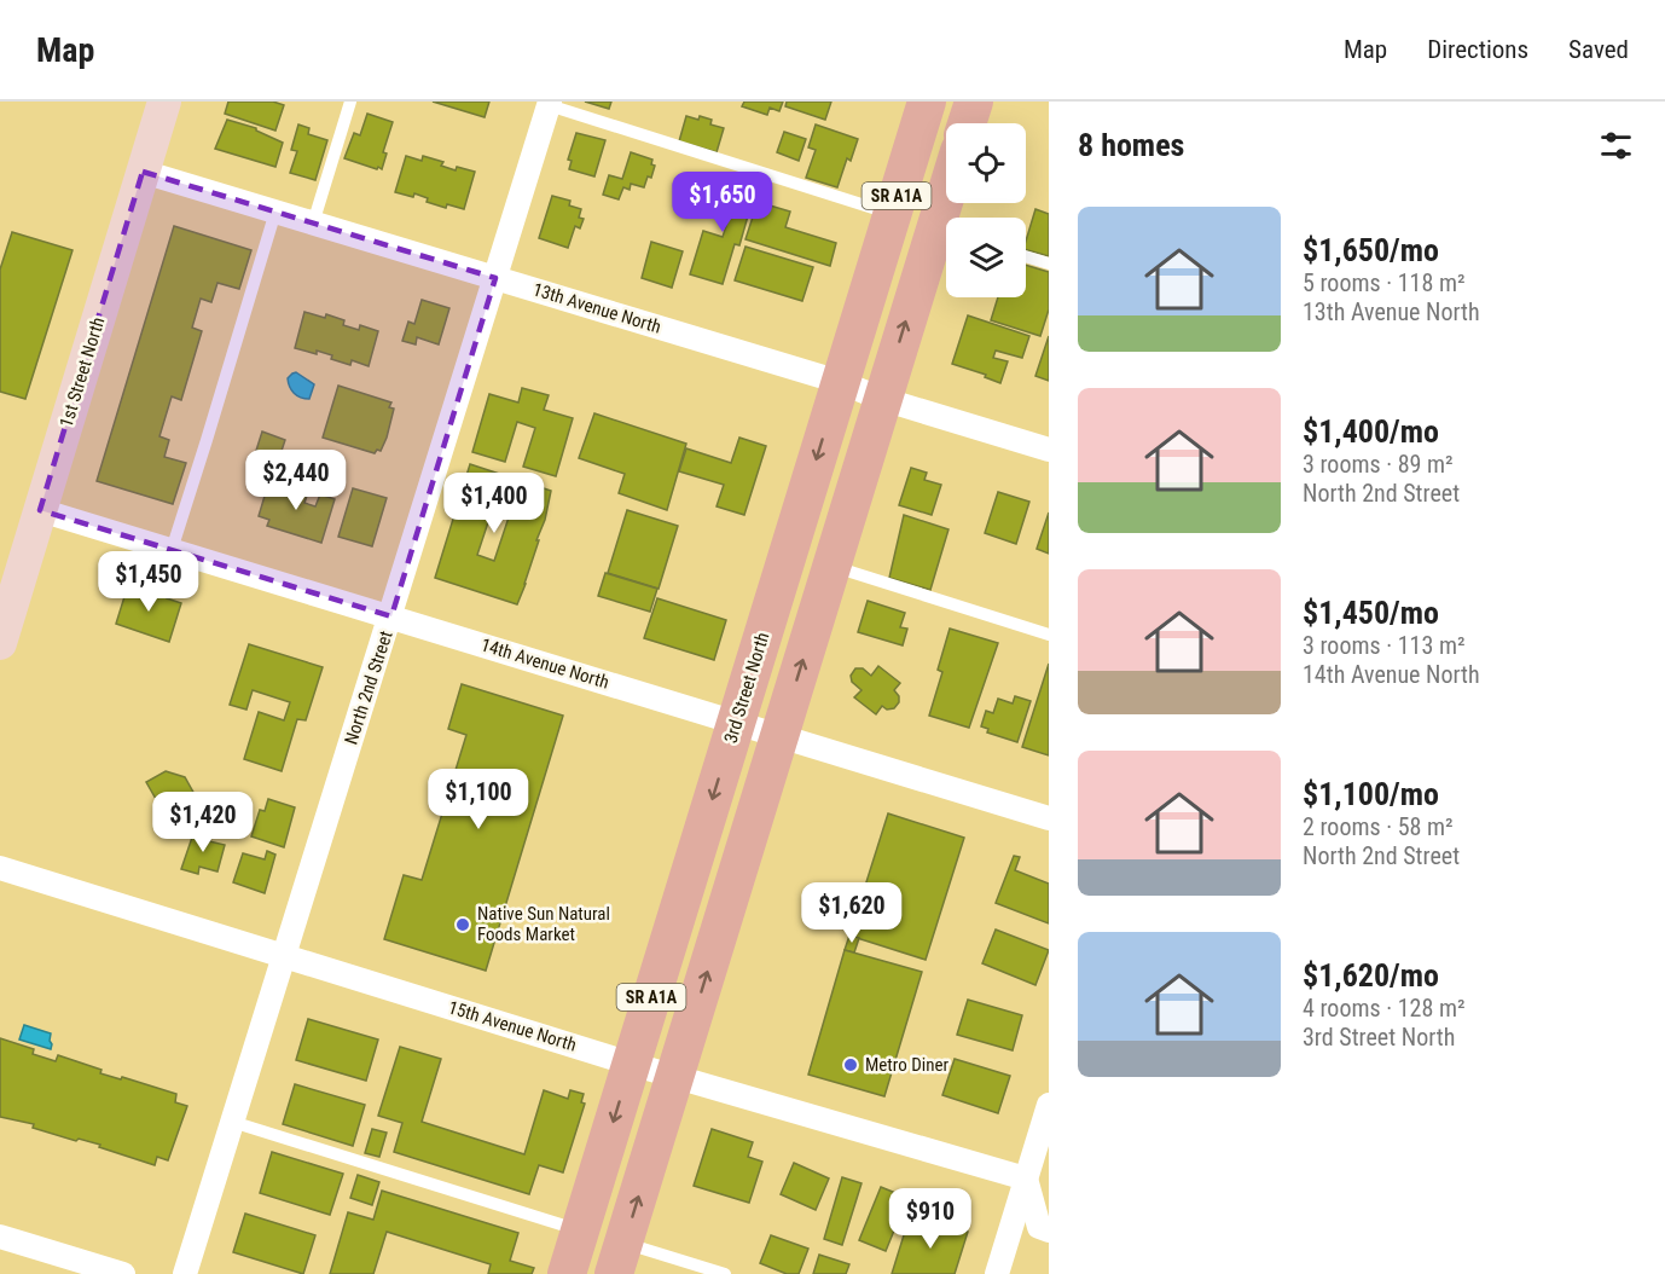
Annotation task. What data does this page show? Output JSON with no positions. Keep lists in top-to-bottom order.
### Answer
{
  "streets": {
    "main road": ["SR A1A", "3rd Street North"],
    "street": [
      "13th Avenue North",
      "1st Street North",
      "14th Avenue North",
      "North 2nd Street",
      "15th Avenue North"
    ]
  },
  "crossings": [
    ["SR A1A", "13th Avenue North"],
    ["SR A1A", "14th Avenue North"],
    ["SR A1A", "15th Avenue North"],
    ["13th Avenue North", "1st Street North"],
    ["13th Avenue North", "North 2nd Street"],
    ["13th Avenue North", "3rd Street North"],
    ["1st Street North", "14th Avenue North"],
    ["14th Avenue North", "North 2nd Street"],
    ["14th Avenue North", "3rd Street North"],
    ["North 2nd Street", "15th Avenue North"],
    ["3rd Street North", "15th Avenue North"]
  ],
  "places": ["Native Sun Natural Foods Market", "Metro Diner"],
  "page": {
    "header": "Map",
    "nav": ["Map", "Directions", "Saved"],
    "heading": "8 homes",
    "price": [
      "$1,650",
      "$2,440",
      "$1,400",
      "$1,450",
      "$1,100",
      "$1,420",
      "$1,620",
      "$910"
    ],
    "list": [
      {
        "name": "$1,650/mo",
        "note": "5 rooms · 118 m² · 13th Avenue North"
      },
      {
        "name": "$1,400/mo",
        "note": "3 rooms · 89 m² · North 2nd Street"
      },
      {
        "name": "$1,450/mo",
        "note": "3 rooms · 113 m² · 14th Avenue North"
      },
      {
        "name": "$1,100/mo",
        "note": "2 rooms · 58 m² · North 2nd Street"
      },
      {
        "name": "$1,620/mo",
        "note": "4 rooms · 128 m² · 3rd Street North"
      }
    ]
  }
}
